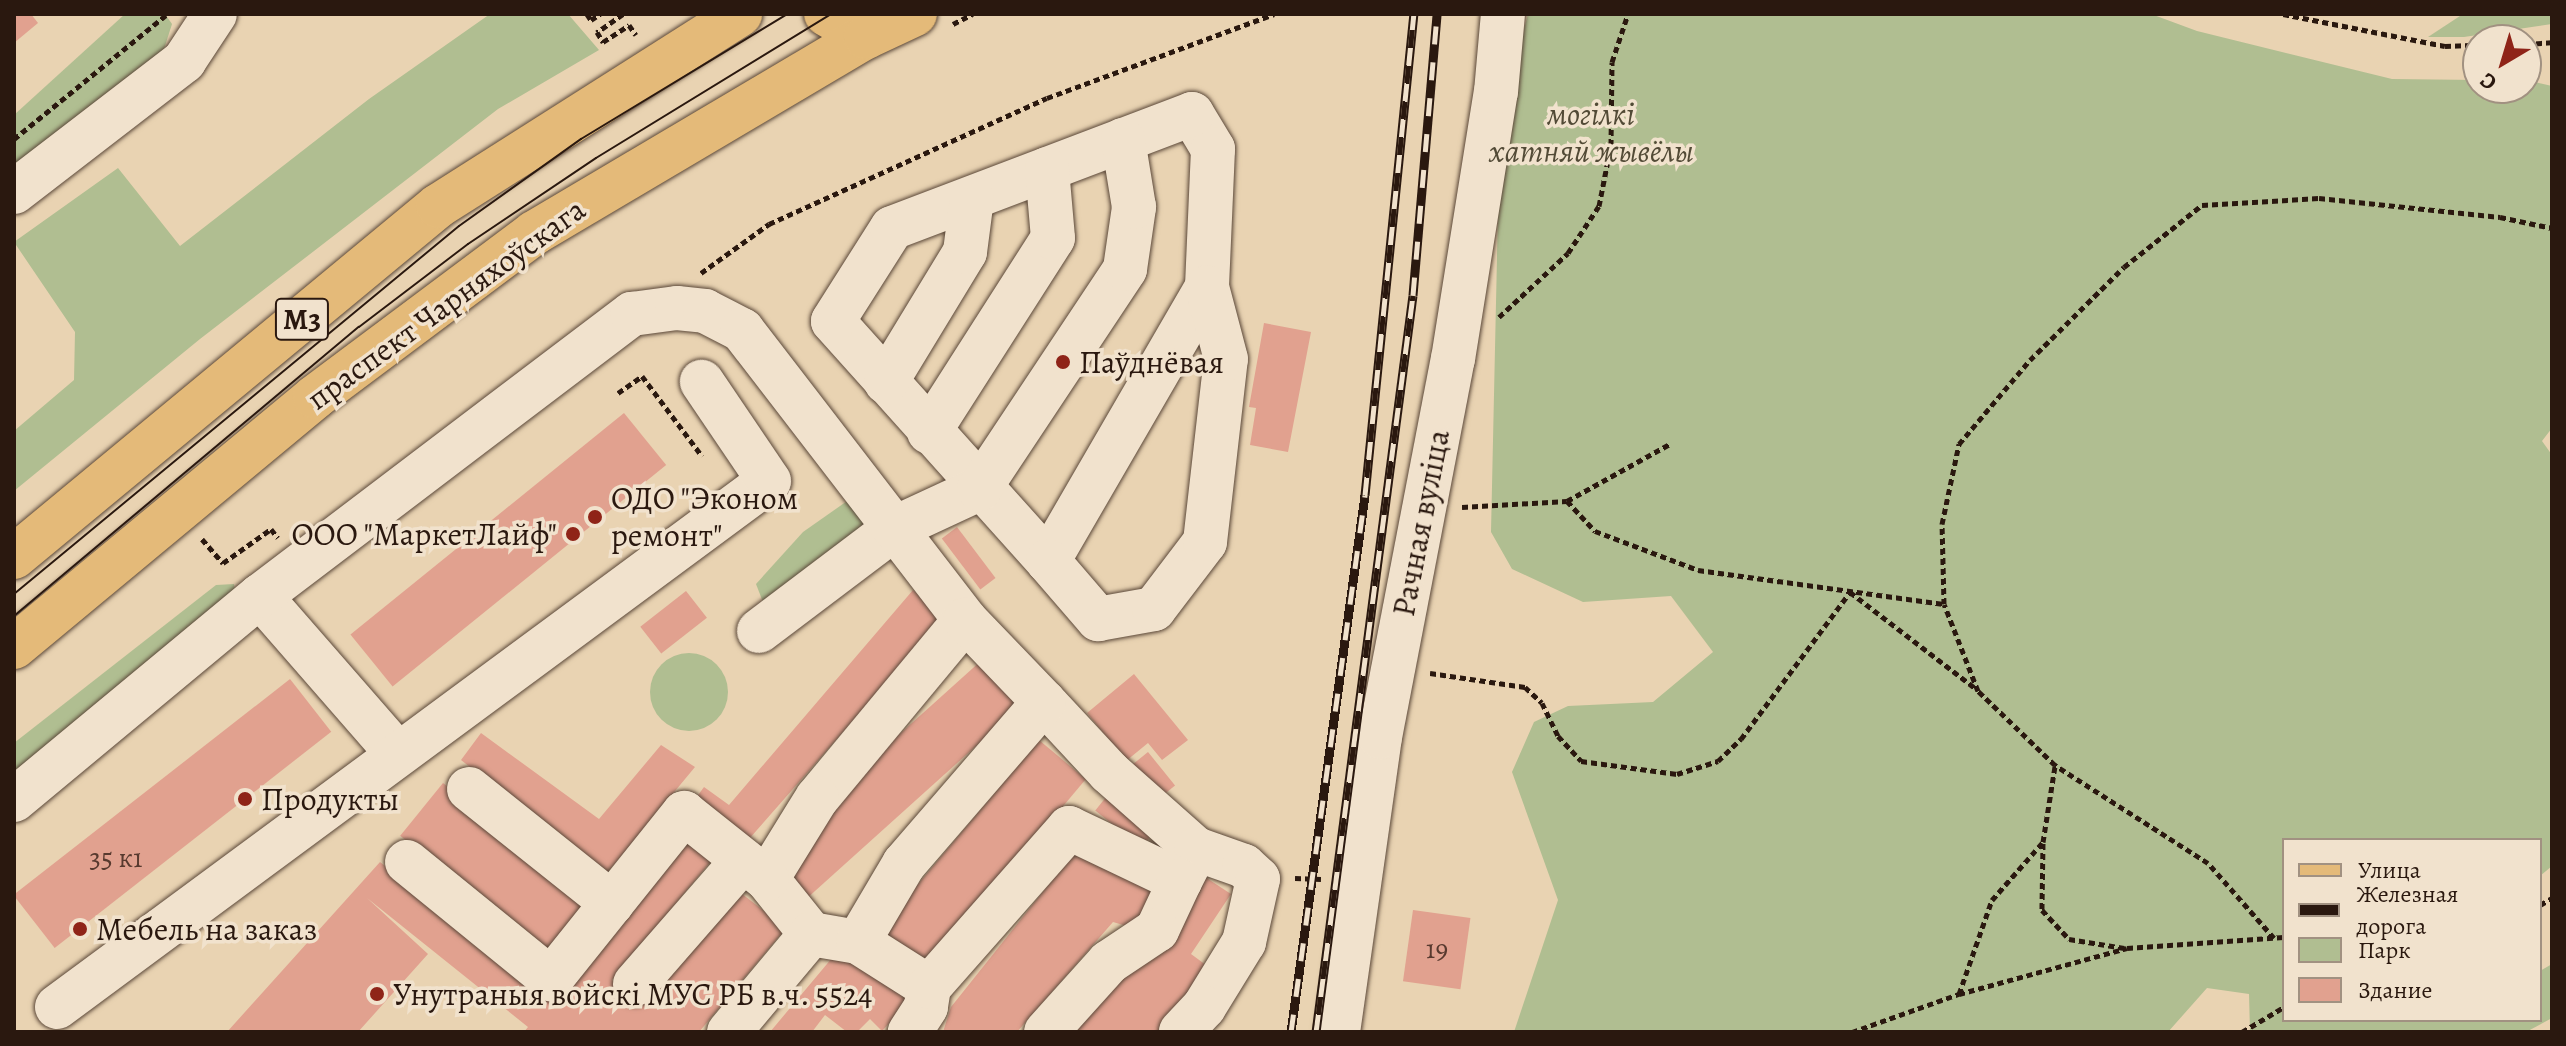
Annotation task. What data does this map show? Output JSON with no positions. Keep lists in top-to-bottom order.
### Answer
{
  "streets": {
    "main road": ["праспект Чарняхоўскага", "М3"],
    "street": ["Рачная вуліца"]
  },
  "parks": ["могілкі хатняй жывёлы"],
  "places": [
    "Паўднёвая",
    "ОДО \"Эконом ремонт\"",
    "ООО \"МаркетЛайф\"",
    "Продукты",
    "Мебель на заказ",
    "Унутраныя войскі МУС РБ в.ч. 5524"
  ],
  "house_numbers": ["35 к1", "19"],
  "legend": [
    "Улица",
    "Железная дорога",
    "Парк",
    "Здание"
  ],
  "north": "bottom left"
}
